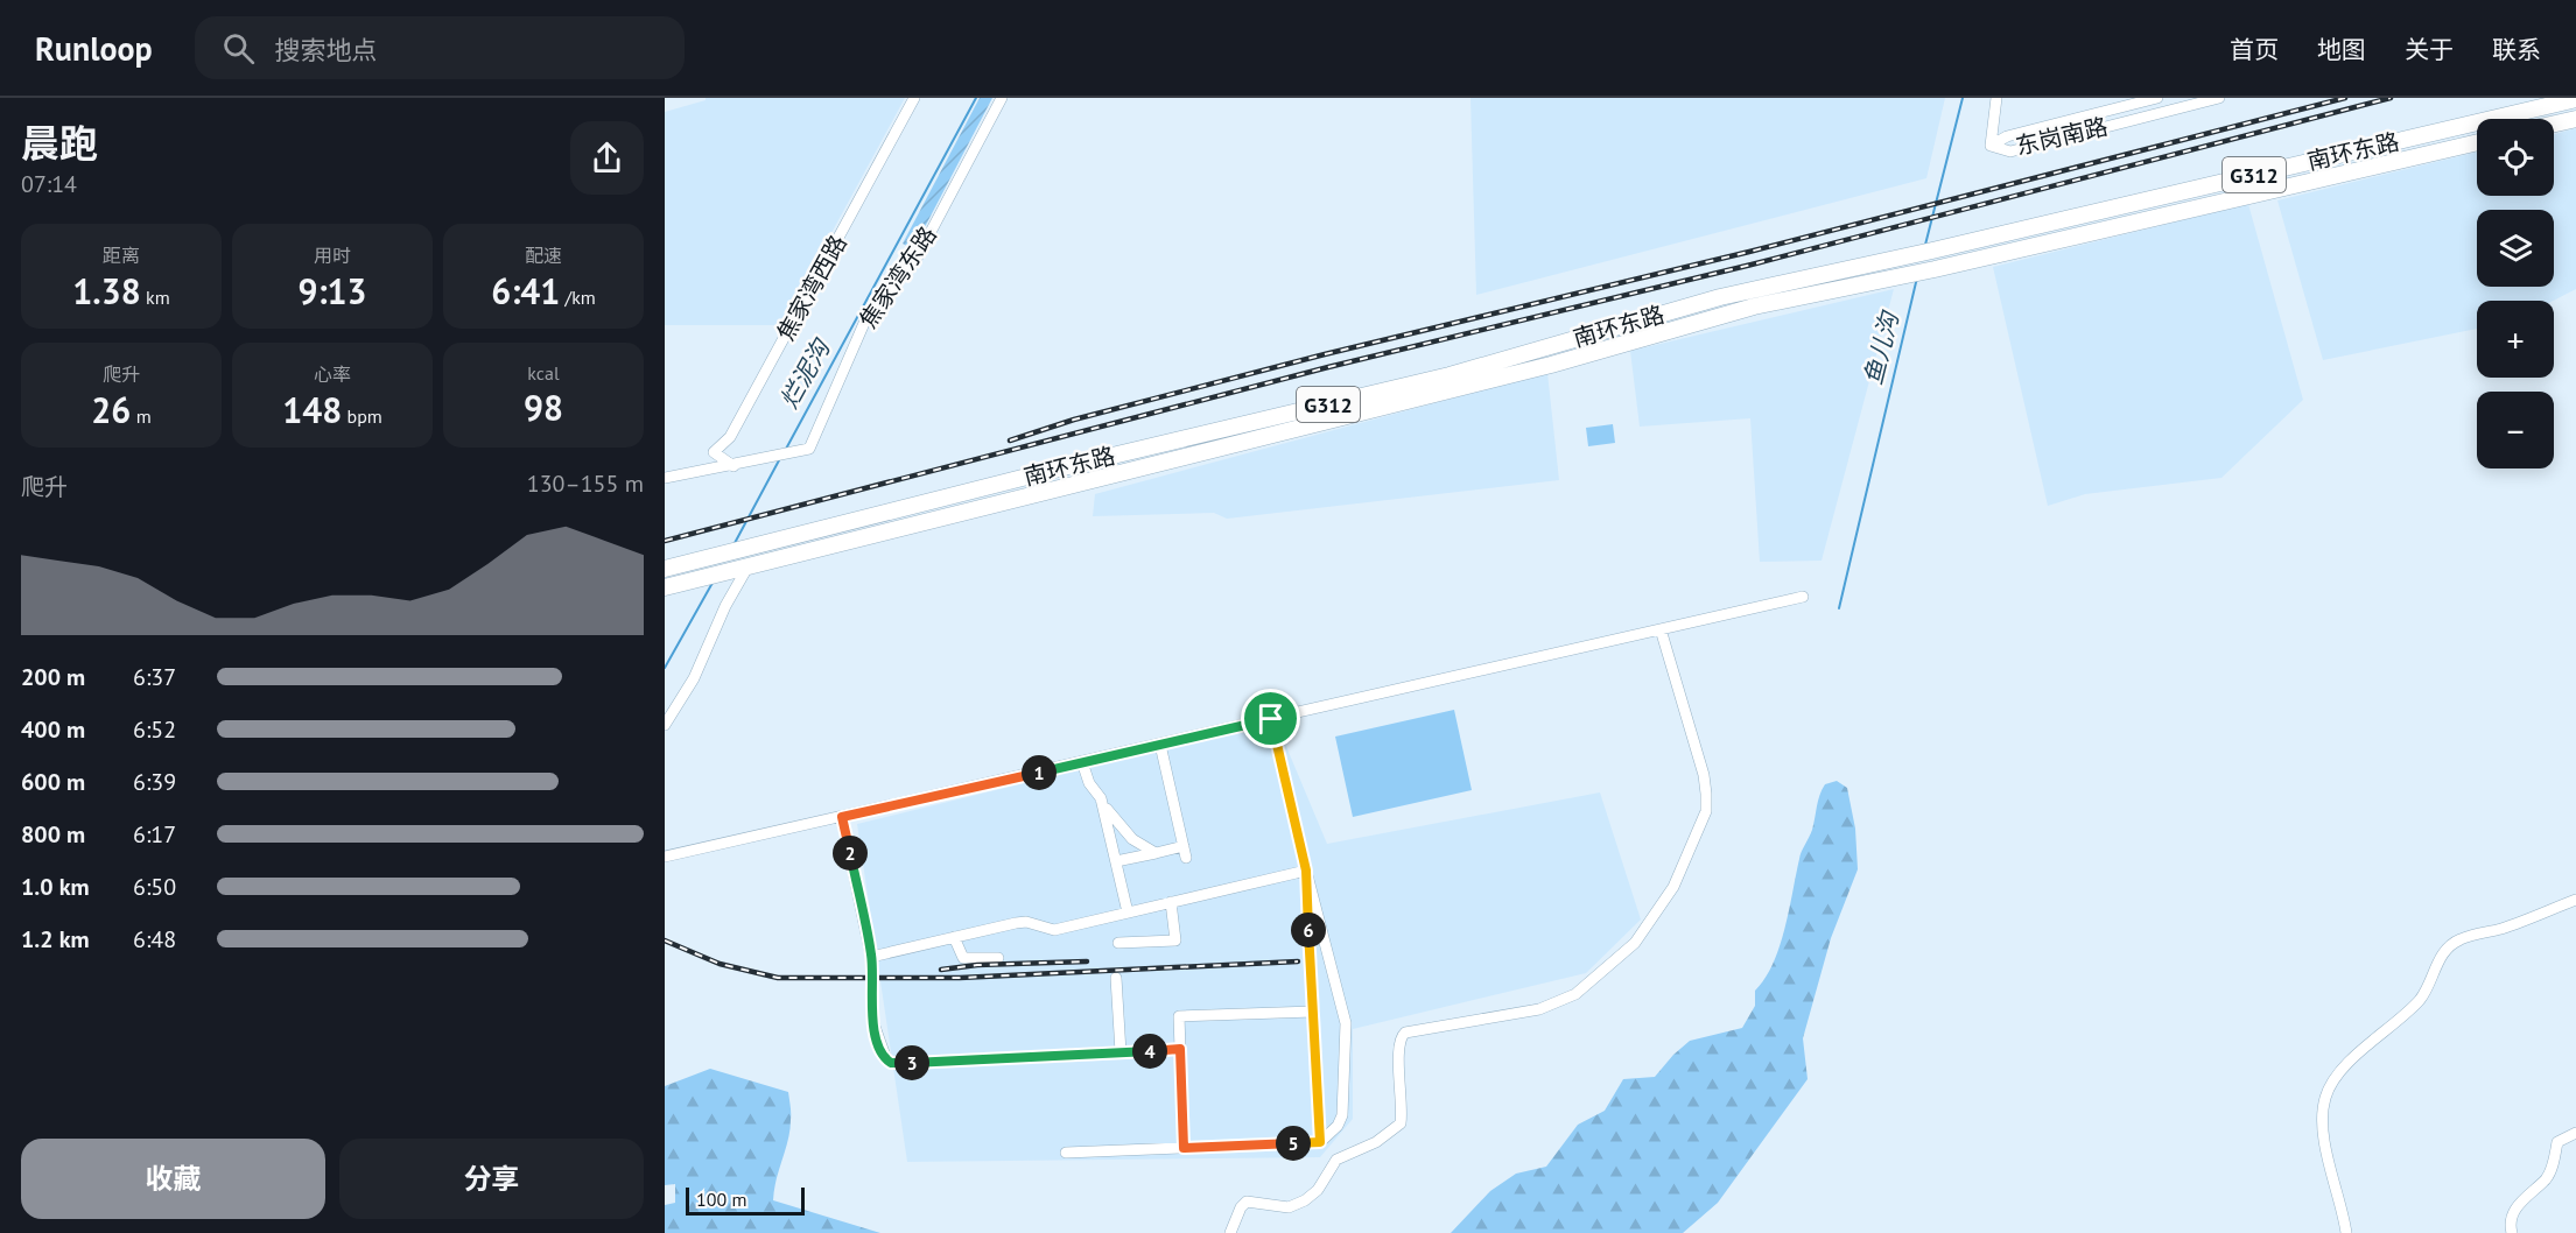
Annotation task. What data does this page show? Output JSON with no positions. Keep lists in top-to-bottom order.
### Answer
{
  "streets": {
    "highway": ["南环东路", "G312"],
    "street": ["东岗南路", "焦家湾东路", "焦家湾西路"]
  },
  "crossings": [
    ["焦家湾东路", "焦家湾西路"]
  ],
  "water": ["鱼儿沟", "烂泥沟"],
  "scale_bar": "100 m",
  "page": {
    "header": "Runloop",
    "search": "搜索地点",
    "nav": [
      "首页",
      "地图",
      "关于",
      "联系"
    ],
    "heading": ["晨跑", "07:14"],
    "map_buttons": ["+", "−"],
    "stats": [
      ["距离", "1.38 km"],
      ["用时", "9:13"],
      ["配速", "6:41 /km"],
      ["爬升", "26 m"],
      ["心率", "148 bpm"],
      ["kcal", "98"]
    ],
    "chart": ["爬升", "130–155 m"],
    "list": [
      {
        "name": "200 m",
        "note": "6:37"
      },
      {
        "name": "400 m",
        "note": "6:52"
      },
      {
        "name": "600 m",
        "note": "6:39"
      },
      {
        "name": "800 m",
        "note": "6:17"
      },
      {
        "name": "1.0 km",
        "note": "6:50"
      },
      {
        "name": "1.2 km",
        "note": "6:48"
      }
    ],
    "pins": [
      "1",
      "2",
      "6",
      "4",
      "3",
      "5"
    ],
    "buttons": ["收藏", "分享"],
    "scale": "100 m"
  }
}
